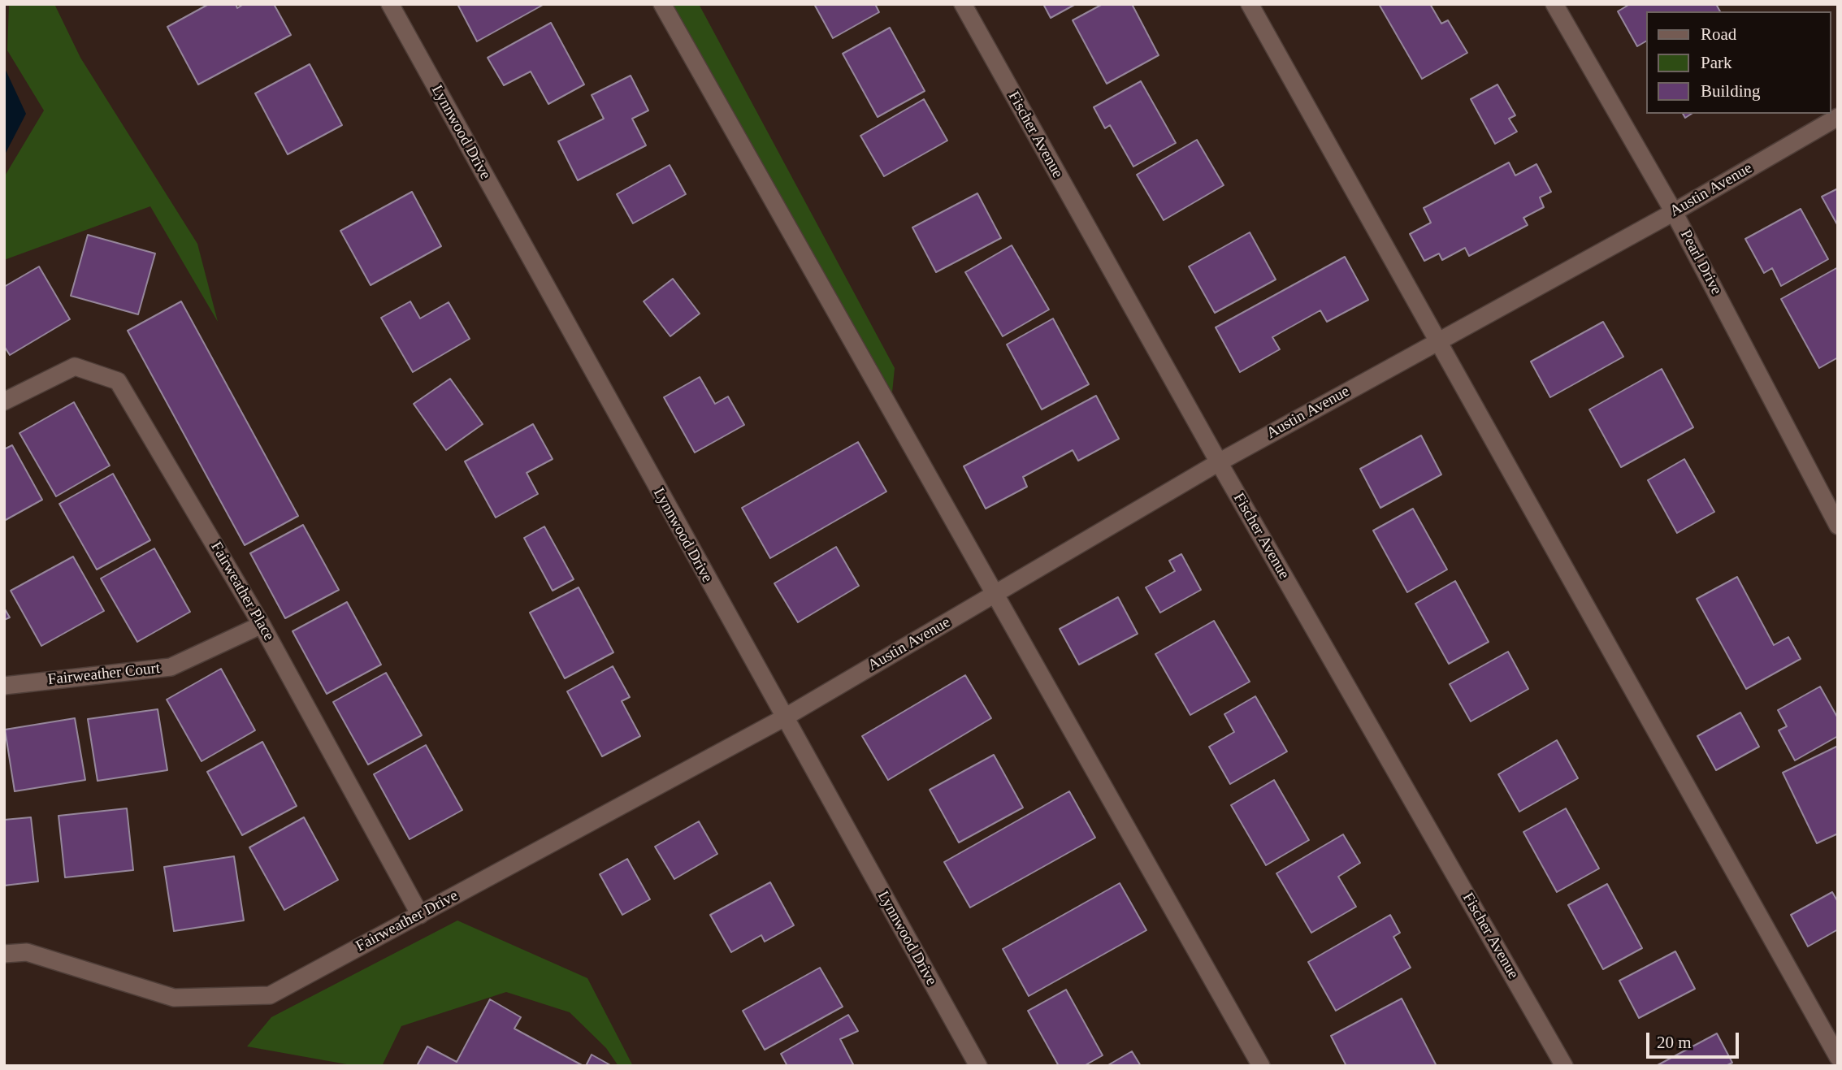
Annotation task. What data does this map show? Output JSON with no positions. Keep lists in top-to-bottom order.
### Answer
{
  "streets": {
    "street": [
      "Lynnwood Drive",
      "Fischer Avenue",
      "Austin Avenue",
      "Pearl Drive",
      "Fairweather Place",
      "Fairweather Court",
      "Fairweather Drive"
    ]
  },
  "crossings": [
    ["Lynnwood Drive", "Austin Avenue"],
    ["Lynnwood Drive", "Fairweather Drive"],
    ["Fischer Avenue", "Austin Avenue"],
    ["Austin Avenue", "Pearl Drive"],
    ["Austin Avenue", "Fairweather Drive"],
    ["Fairweather Place", "Fairweather Court"],
    ["Fairweather Place", "Fairweather Drive"]
  ],
  "legend": ["Road", "Park", "Building"],
  "scale_bar": "20 m"
}
